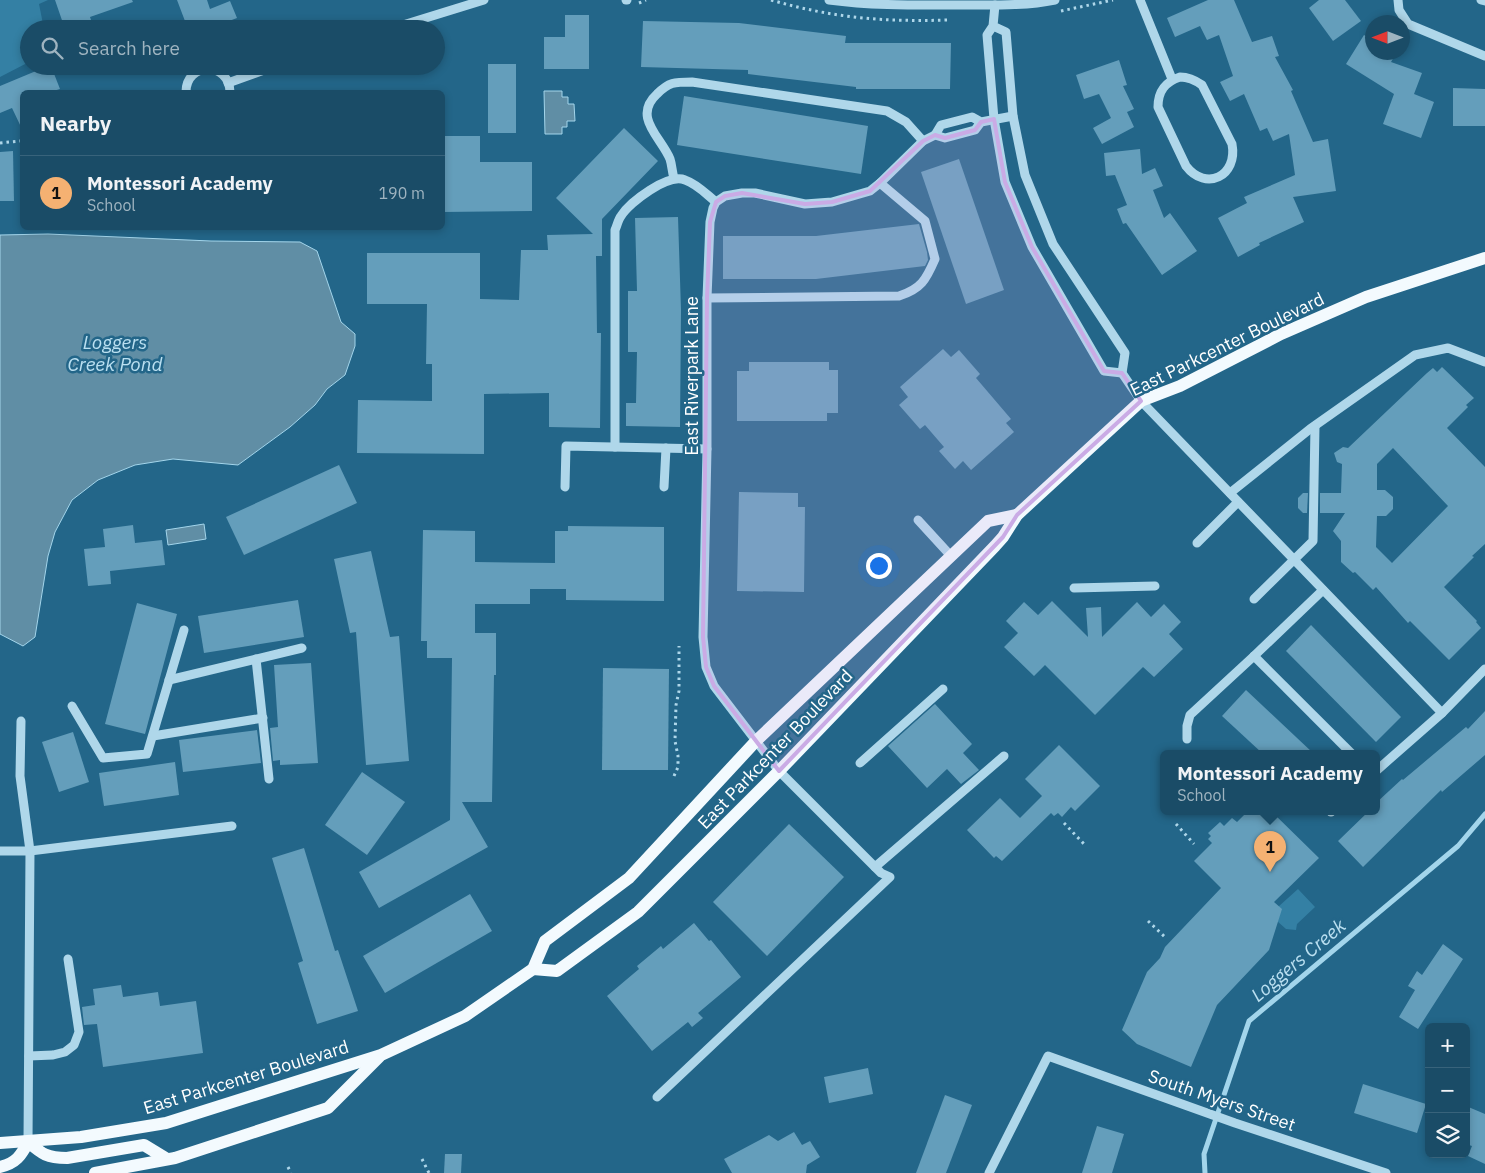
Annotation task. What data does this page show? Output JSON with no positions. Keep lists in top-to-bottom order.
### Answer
{
  "streets": {
    "main road": ["East Parkcenter Boulevard"],
    "street": ["East Riverpark Lane", "South Myers Street"]
  },
  "crossings": [
    ["East Parkcenter Boulevard", "East Riverpark Lane"]
  ],
  "water": ["Loggers Creek Pond", "Loggers Creek"],
  "north": "left",
  "page": {
    "search": "Search here",
    "heading": "Nearby",
    "list": [
      {
        "mark": "1",
        "name": "Montessori Academy",
        "note": "School",
        "value": "190 m"
      }
    ],
    "popup": ["Montessori Academy", "School"],
    "pins": "1",
    "map_buttons": ["+", "−"]
  }
}
